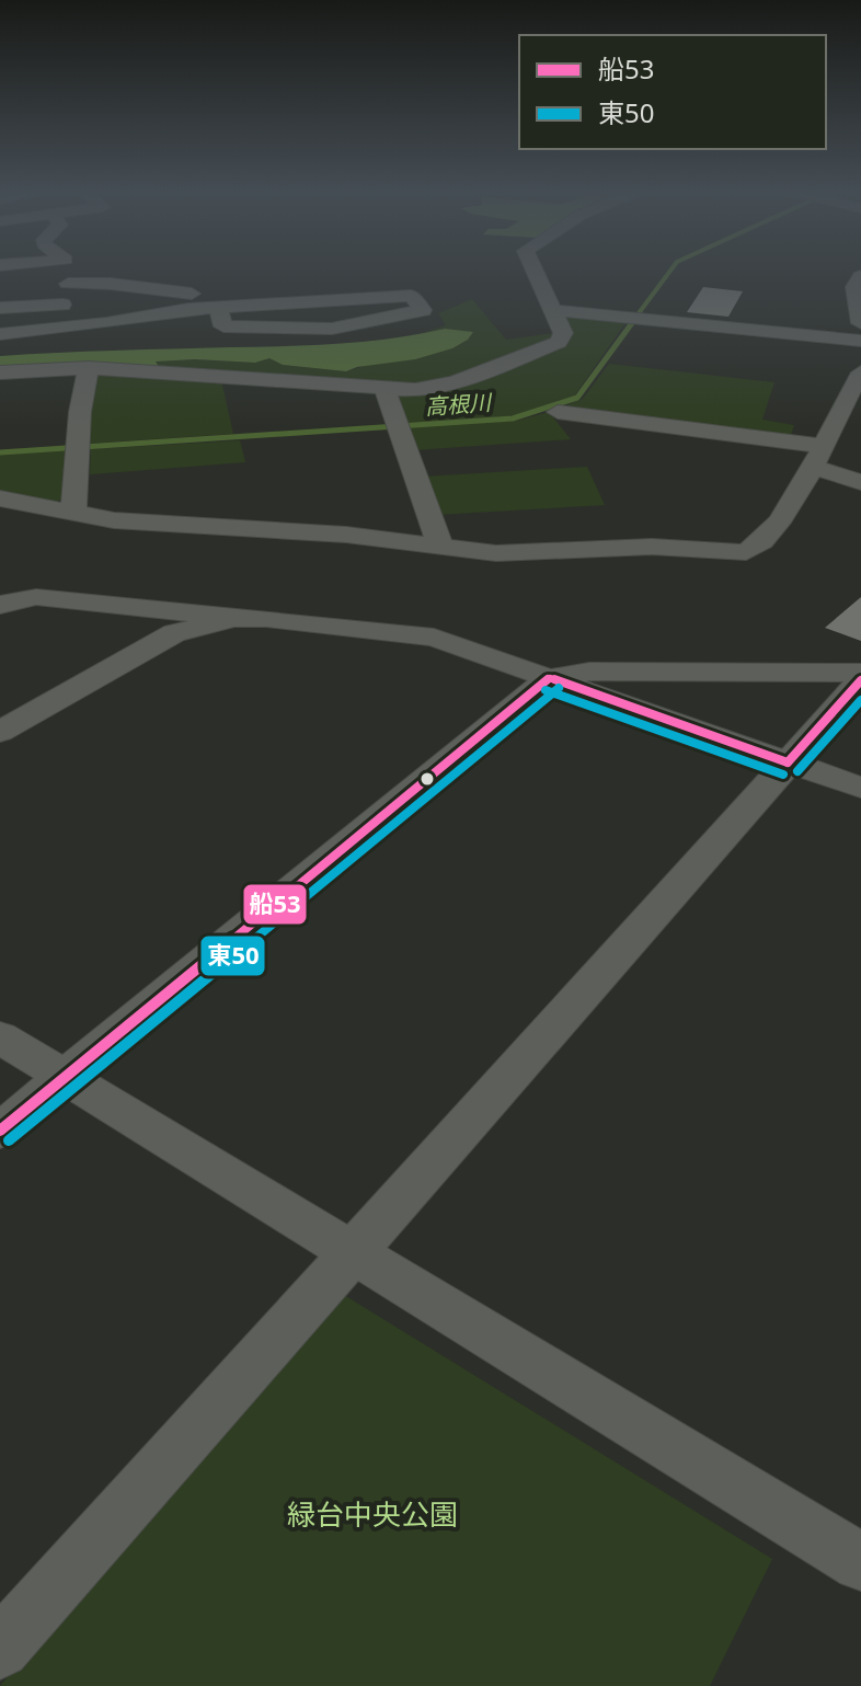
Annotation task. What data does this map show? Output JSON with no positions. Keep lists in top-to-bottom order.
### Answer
{
  "water": ["高根川"],
  "parks": ["緑台中央公園"],
  "lines": ["transit line 船53", "transit line 東50"],
  "legend": ["船53", "東50"]
}
